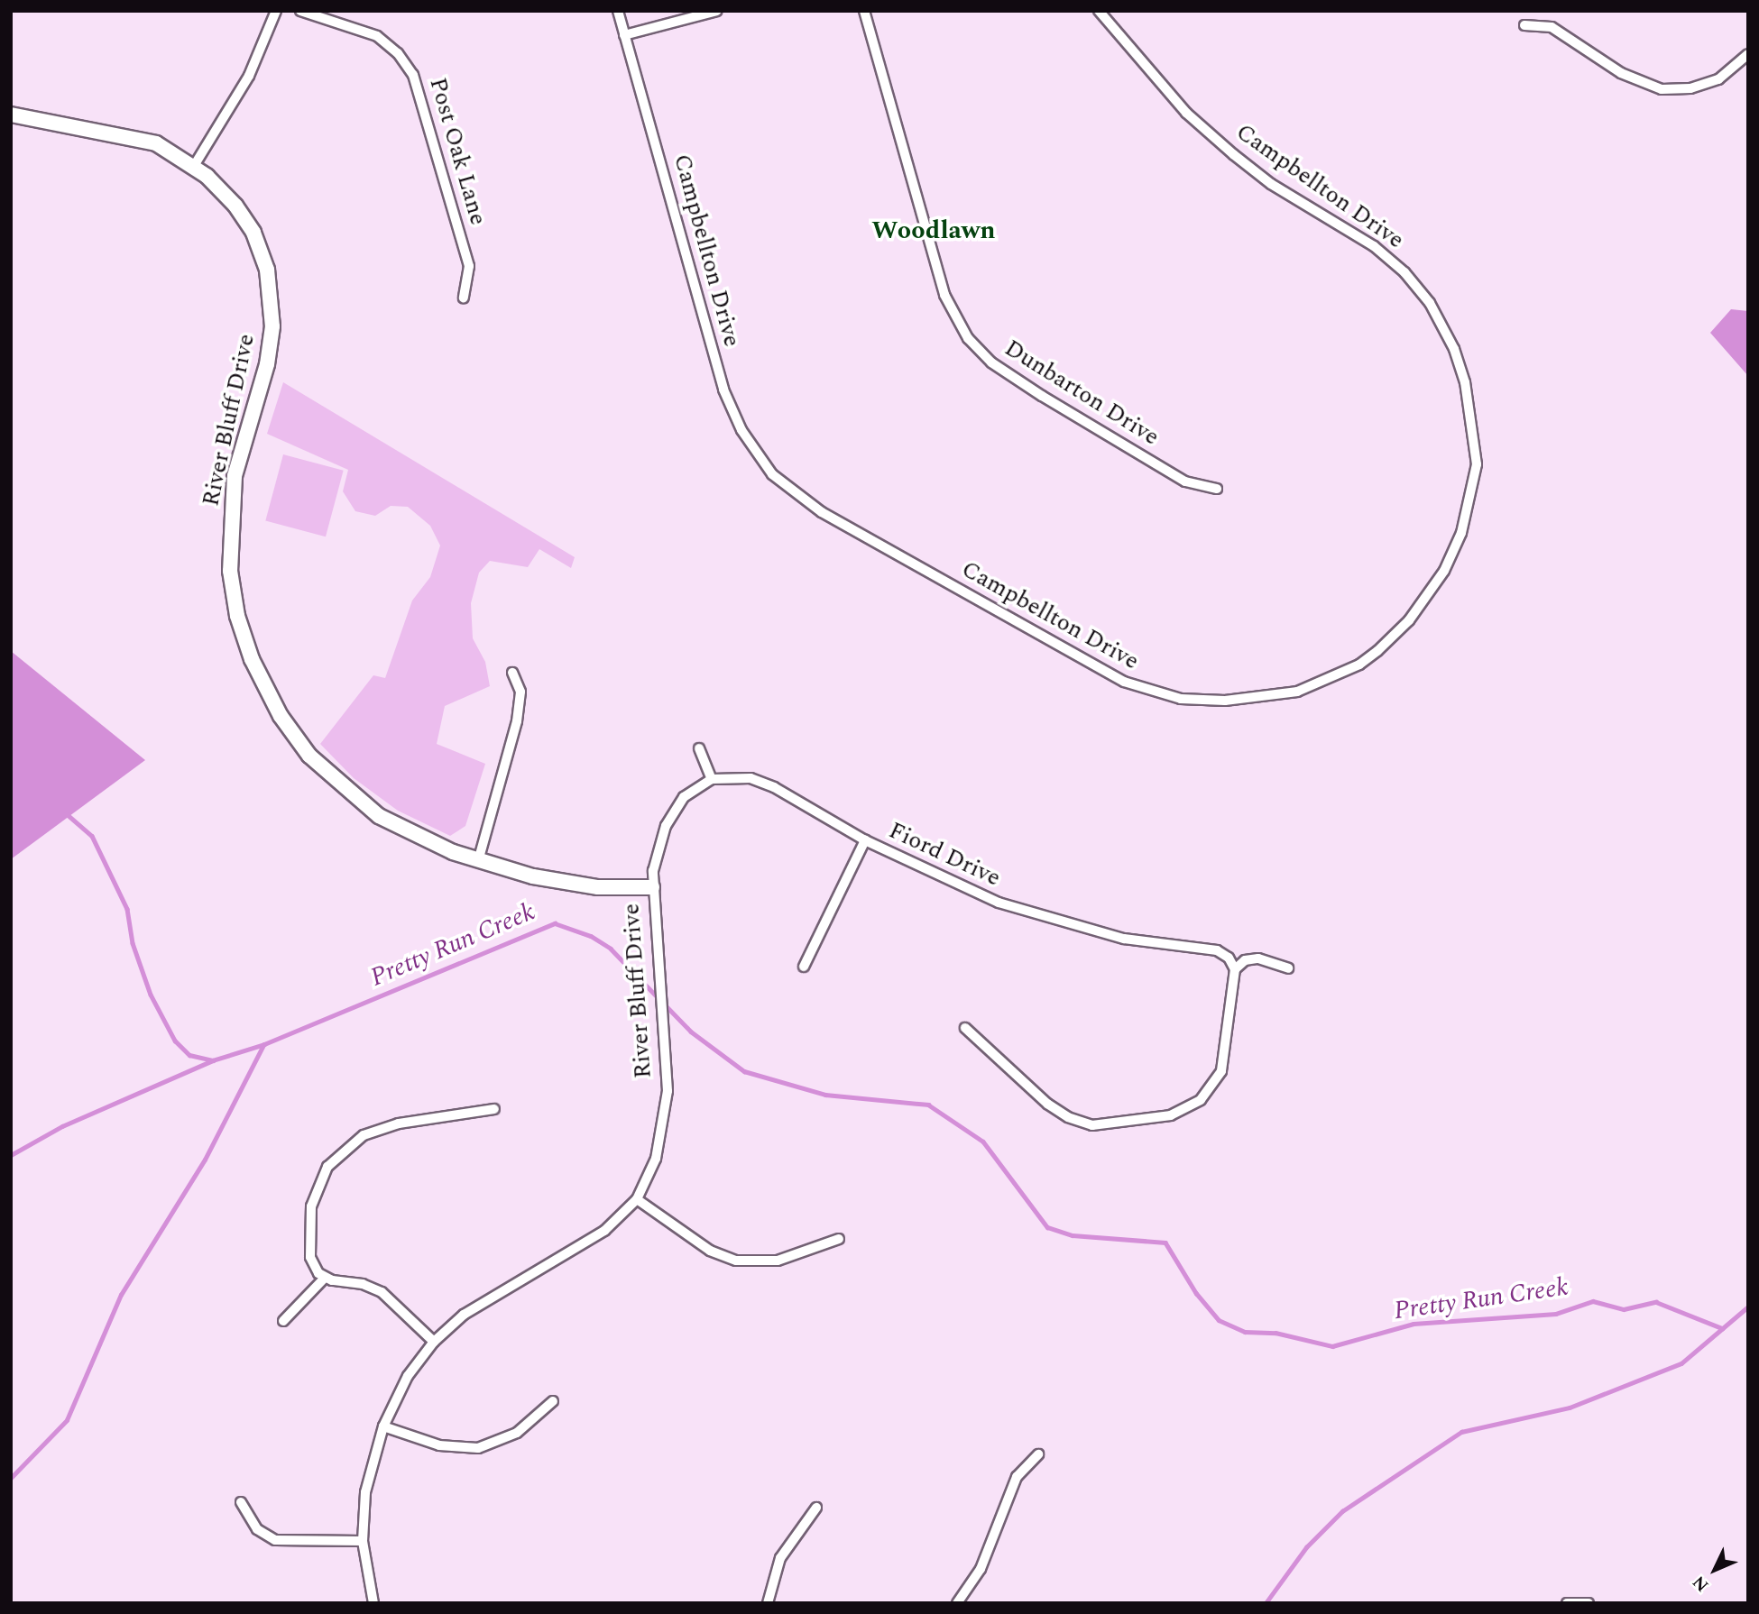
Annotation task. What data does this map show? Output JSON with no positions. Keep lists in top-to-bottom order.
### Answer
{
  "streets": {
    "street": [
      "Post Oak Lane",
      "Campbellton Drive",
      "Dunbarton Drive",
      "River Bluff Drive",
      "Fiord Drive"
    ]
  },
  "crossings": [
    ["River Bluff Drive", "Fiord Drive"]
  ],
  "districts": ["Woodlawn"],
  "water": ["Pretty Run Creek"],
  "north": "bottom left"
}
